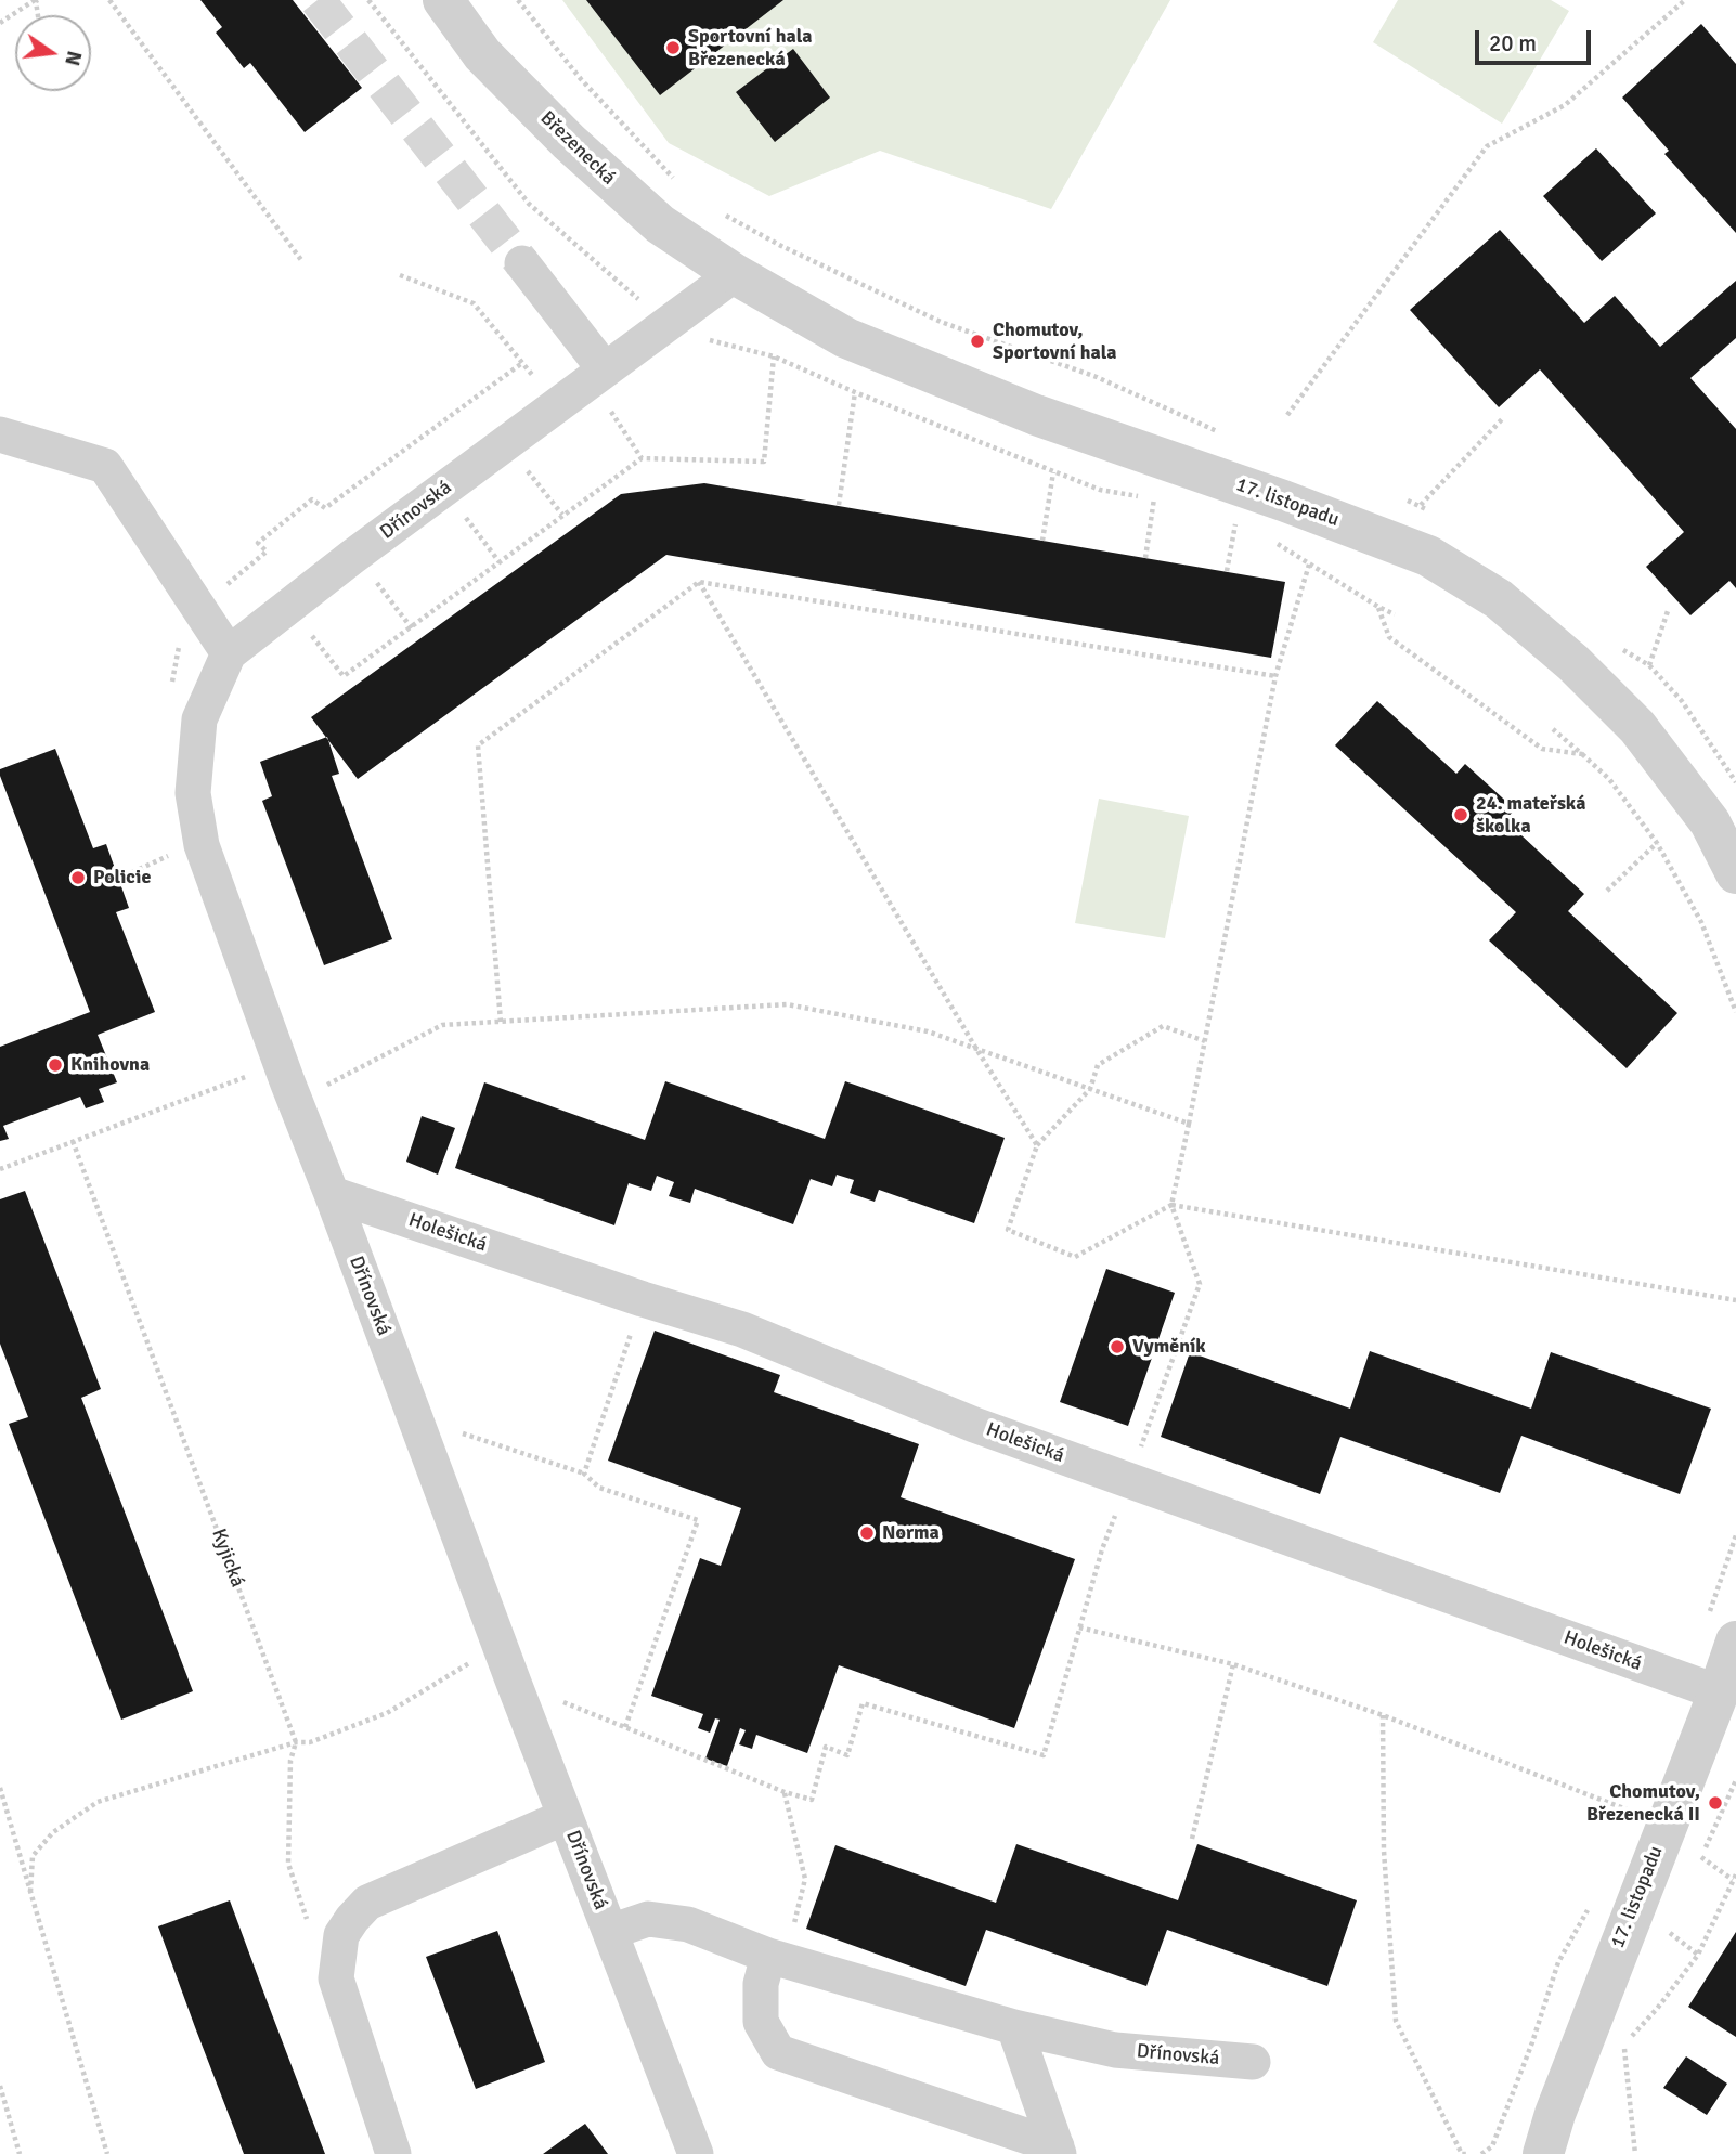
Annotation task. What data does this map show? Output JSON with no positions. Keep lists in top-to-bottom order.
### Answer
{
  "streets": {
    "street": [
      "Březenecká",
      "17. listopadu",
      "Dřínovská",
      "Holešická"
    ],
    "path": ["Kyjická"]
  },
  "crossings": [
    ["Březenecká", "17. listopadu"],
    ["Březenecká", "Dřínovská"],
    ["17. listopadu", "Dřínovská"],
    ["17. listopadu", "Holešická"],
    ["Dřínovská", "Holešická"]
  ],
  "places": [
    "Sportovní hala Březenecká",
    "Chomutov, Sportovní hala",
    "24. mateřská školka",
    "Policie",
    "Knihovna",
    "Vyměník",
    "Norma",
    "Chomutov, Březenecká II"
  ],
  "scale_bar": "20 m",
  "north": "right"
}
